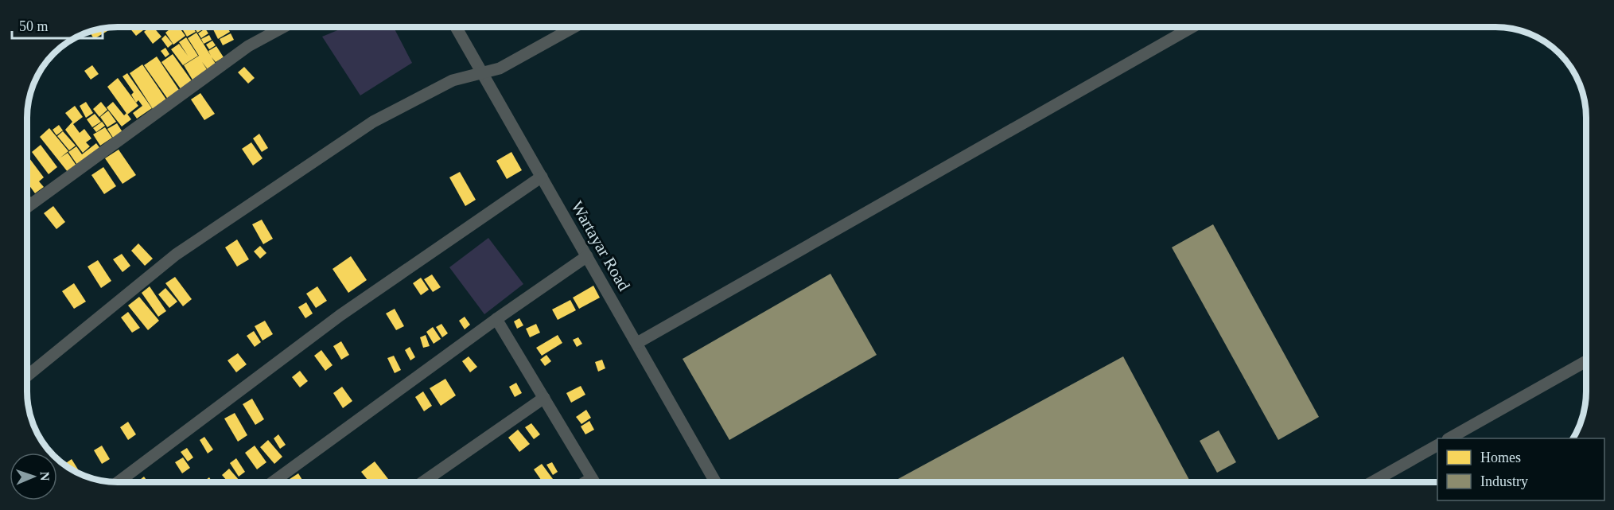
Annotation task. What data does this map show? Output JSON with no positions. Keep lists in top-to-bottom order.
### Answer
{
  "streets": {
    "street": ["Wartayar Road"]
  },
  "legend": ["Homes", "Industry"],
  "scale_bar": "50 m",
  "north": "right"
}
